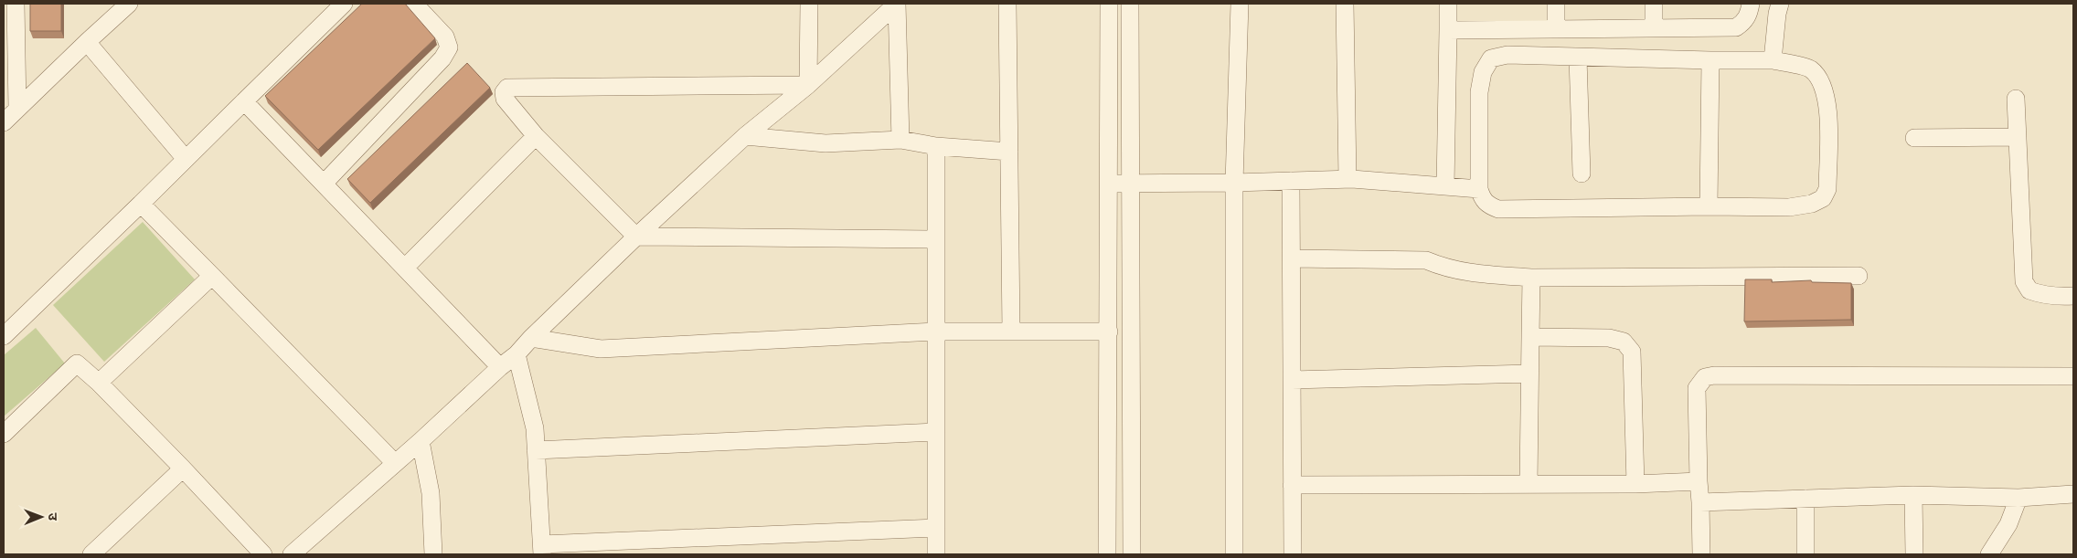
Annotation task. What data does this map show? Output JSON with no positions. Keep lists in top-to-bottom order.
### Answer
{
  "north": "right"
}
